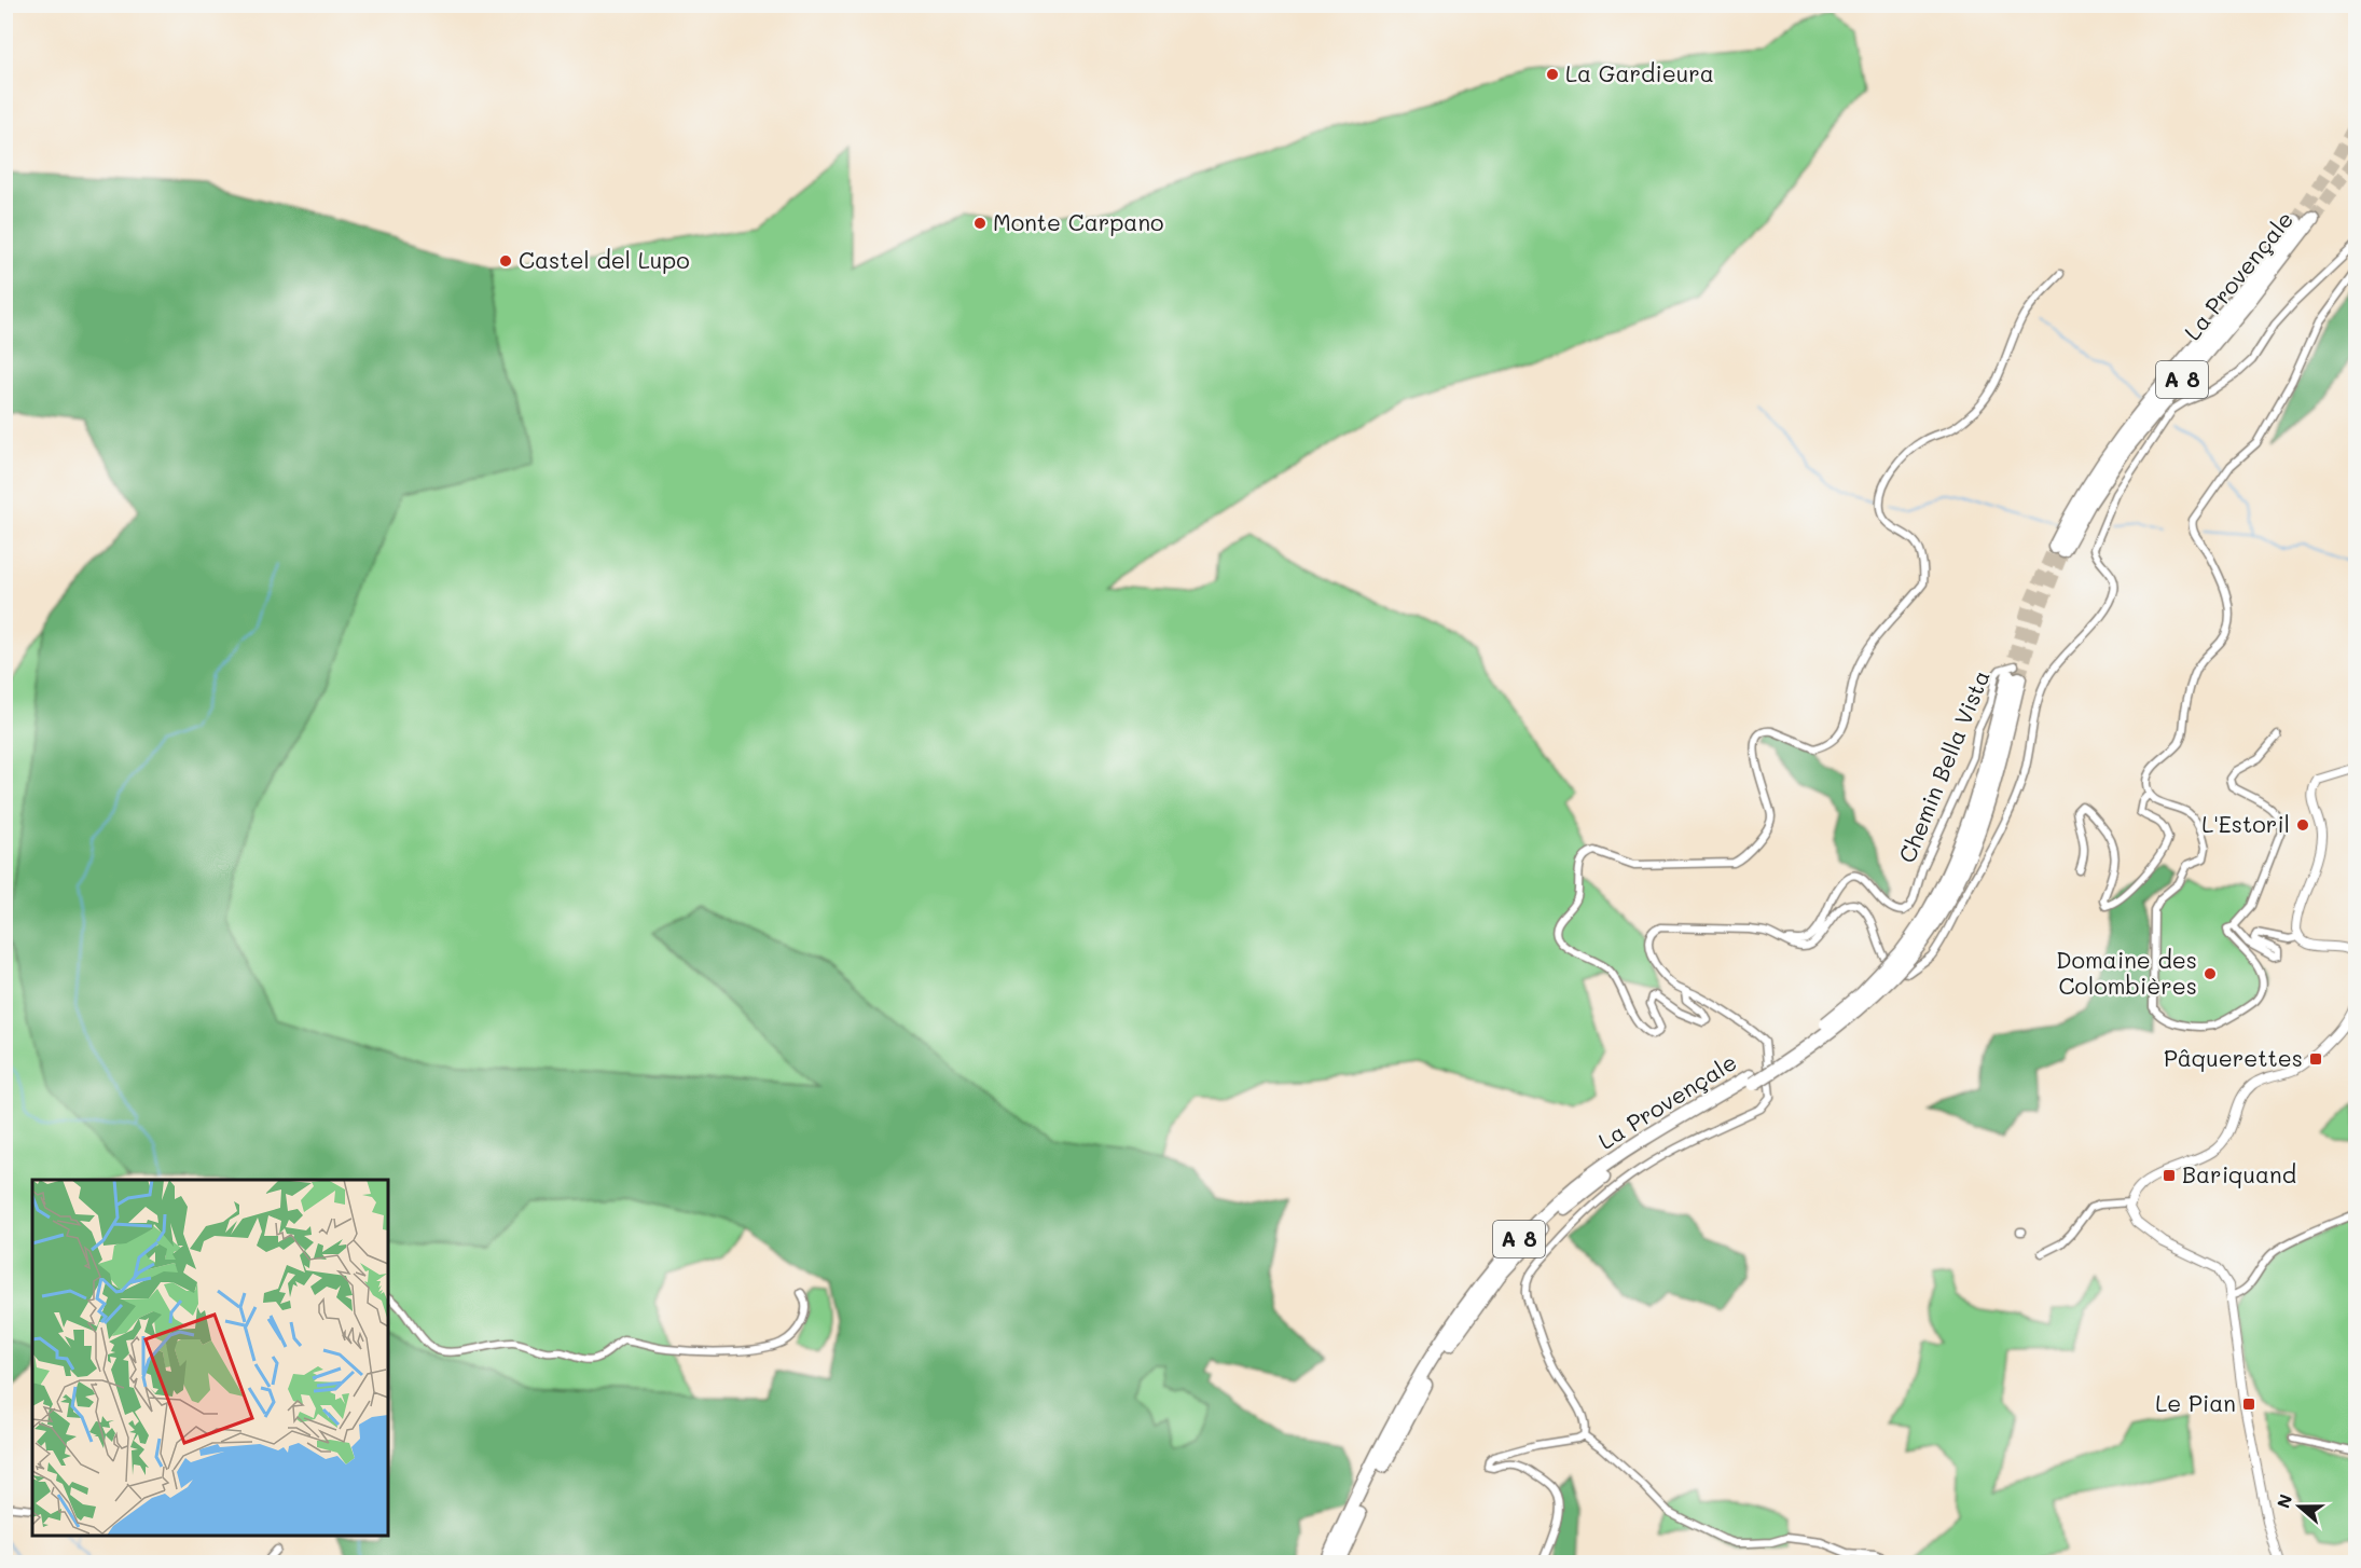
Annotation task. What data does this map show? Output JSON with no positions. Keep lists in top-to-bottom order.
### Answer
{
  "streets": {
    "highway": ["La Provençale", "A 8"],
    "street": ["Chemin Bella Vista"]
  },
  "crossings": [
    ["La Provençale", "Chemin Bella Vista"]
  ],
  "places": {
    "other": [
      "La Gardieura",
      "Monte Carpano",
      "Castel del Lupo",
      "L'Estoril",
      "Domaine des Colombières"
    ],
    "transit": ["Pâquerettes", "Bariquand", "Le Pian"]
  },
  "north": "left"
}
